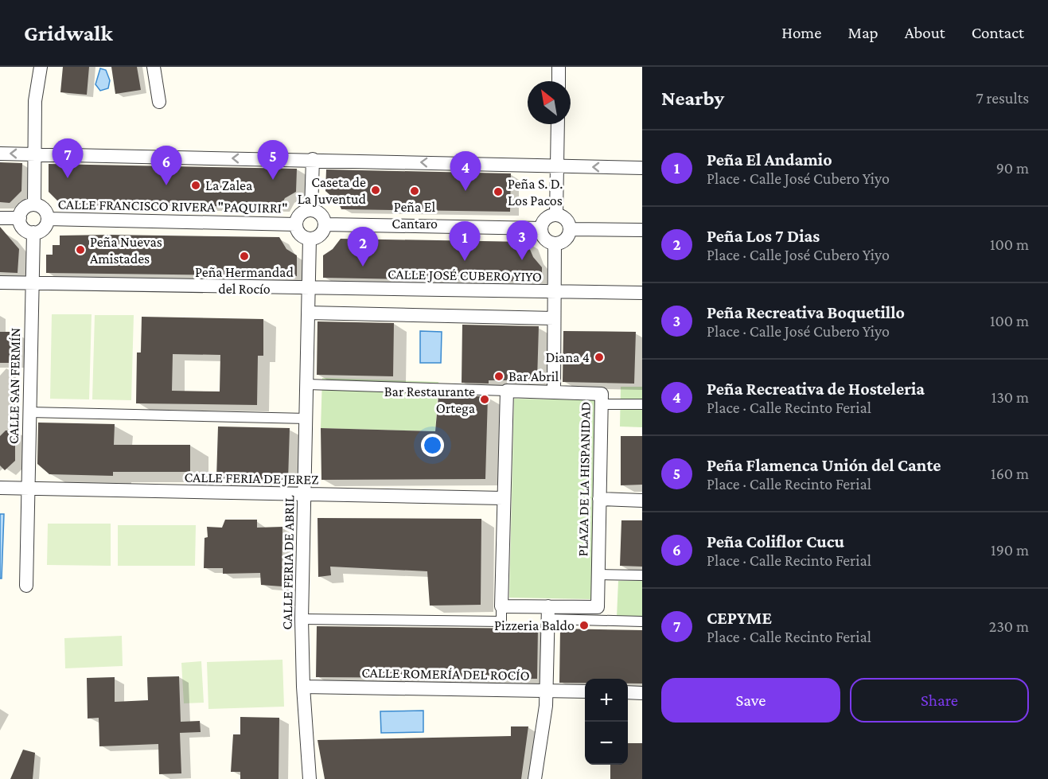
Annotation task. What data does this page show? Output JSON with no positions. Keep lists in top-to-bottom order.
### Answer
{
  "streets": {
    "street": [
      "CALLE FRANCISCO RIVERA \"PAQUIRRI\"",
      "CALLE JOSÉ CUBERO YIYO",
      "CALLE SAN FERMÍN",
      "CALLE FERIA DE JEREZ",
      "PLAZA DE LA HISPANIDAD",
      "CALLE FERIA DE ABRIL",
      "CALLE ROMERÍA DEL ROCÍO"
    ]
  },
  "crossings": [
    ["CALLE FRANCISCO RIVERA \"PAQUIRRI\"", "CALLE SAN FERMÍN"],
    ["CALLE FRANCISCO RIVERA \"PAQUIRRI\"", "CALLE FERIA DE ABRIL"],
    ["CALLE JOSÉ CUBERO YIYO", "CALLE SAN FERMÍN"],
    ["CALLE JOSÉ CUBERO YIYO", "CALLE FERIA DE ABRIL"],
    ["CALLE SAN FERMÍN", "CALLE FERIA DE JEREZ"],
    ["CALLE FERIA DE JEREZ", "CALLE FERIA DE ABRIL"],
    ["CALLE FERIA DE ABRIL", "CALLE ROMERÍA DEL ROCÍO"]
  ],
  "places": [
    "La Zalea",
    "Caseta de La Juventud",
    "Peña El Cantaro",
    "Peña S. D. Los Pacos",
    "Peña Nuevas Amistades",
    "Peña Hermandad del Rocío",
    "Diana 4",
    "Bar Abril",
    "Bar Restaurante Ortega",
    "Pizzeria Baldo"
  ],
  "north": "top left",
  "page": {
    "header": "Gridwalk",
    "nav": [
      "Home",
      "Map",
      "About",
      "Contact"
    ],
    "heading": ["Nearby", "7 results"],
    "list": [
      {
        "mark": "1",
        "name": "Peña El Andamio",
        "note": "Place · Calle José Cubero Yiyo",
        "value": "90 m"
      },
      {
        "mark": "2",
        "name": "Peña Los 7 Dias",
        "note": "Place · Calle José Cubero Yiyo",
        "value": "100 m"
      },
      {
        "mark": "3",
        "name": "Peña Recreativa Boquetillo",
        "note": "Place · Calle José Cubero Yiyo",
        "value": "100 m"
      },
      {
        "mark": "4",
        "name": "Peña Recreativa de Hosteleria",
        "note": "Place · Calle Recinto Ferial",
        "value": "130 m"
      },
      {
        "mark": "5",
        "name": "Peña Flamenca Unión del Cante",
        "note": "Place · Calle Recinto Ferial",
        "value": "160 m"
      },
      {
        "mark": "6",
        "name": "Peña Coliflor Cucu",
        "note": "Place · Calle Recinto Ferial",
        "value": "190 m"
      },
      {
        "mark": "7",
        "name": "CEPYME",
        "note": "Place · Calle Recinto Ferial",
        "value": "230 m"
      }
    ],
    "pins": [
      "7",
      "5",
      "6",
      "4",
      "3",
      "1",
      "2"
    ],
    "buttons": ["Save", "Share"],
    "map_buttons": ["+", "−"]
  }
}
